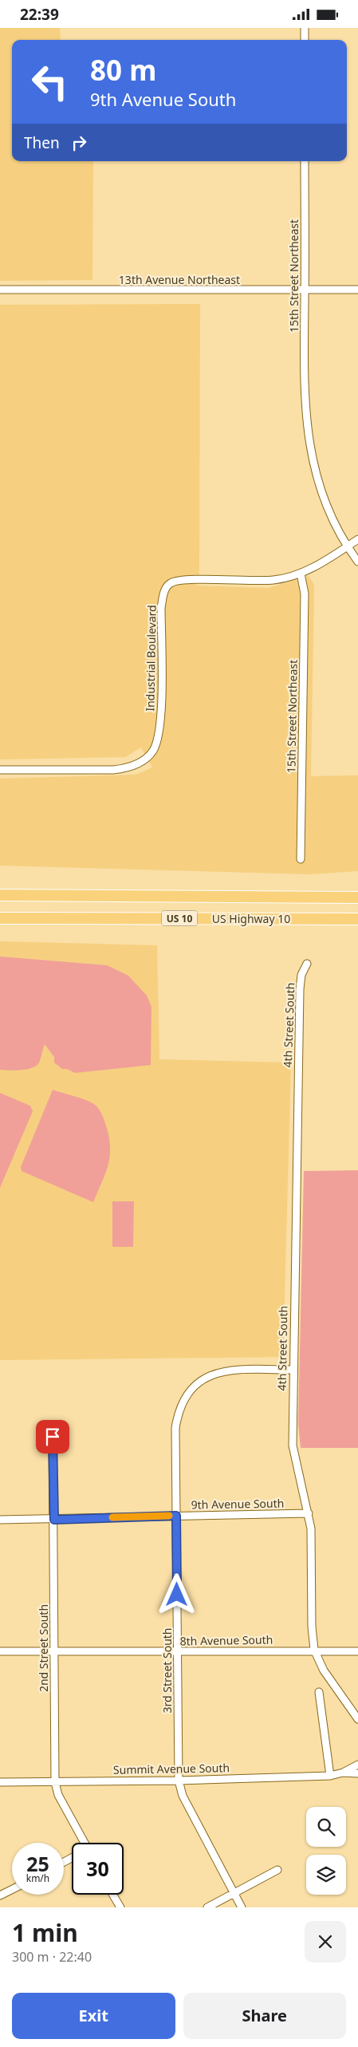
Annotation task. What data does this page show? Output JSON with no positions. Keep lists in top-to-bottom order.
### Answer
{
  "streets": {
    "highway": ["US 10", "US Highway 10"],
    "street": [
      "15th Street Northeast",
      "13th Avenue Northeast",
      "Industrial Boulevard",
      "4th Street South",
      "9th Avenue South",
      "8th Avenue South",
      "2nd Street South",
      "3rd Street South",
      "Summit Avenue South"
    ]
  },
  "crossings": [
    ["15th Street Northeast", "13th Avenue Northeast"],
    ["15th Street Northeast", "Industrial Boulevard"],
    ["4th Street South", "9th Avenue South"],
    ["4th Street South", "8th Avenue South"],
    ["4th Street South", "3rd Street South"],
    ["9th Avenue South", "2nd Street South"],
    ["9th Avenue South", "3rd Street South"],
    ["8th Avenue South", "2nd Street South"],
    ["8th Avenue South", "3rd Street South"],
    ["2nd Street South", "Summit Avenue South"],
    ["3rd Street South", "Summit Avenue South"]
  ],
  "page": {
    "status": "22:39",
    "turn": ["80 m", "9th Avenue South"],
    "then": "Then",
    "speed": "25 km/h",
    "limit": "30",
    "heading": ["1 min", "300 m · 22:40"],
    "buttons": ["Exit", "Share"]
  }
}
